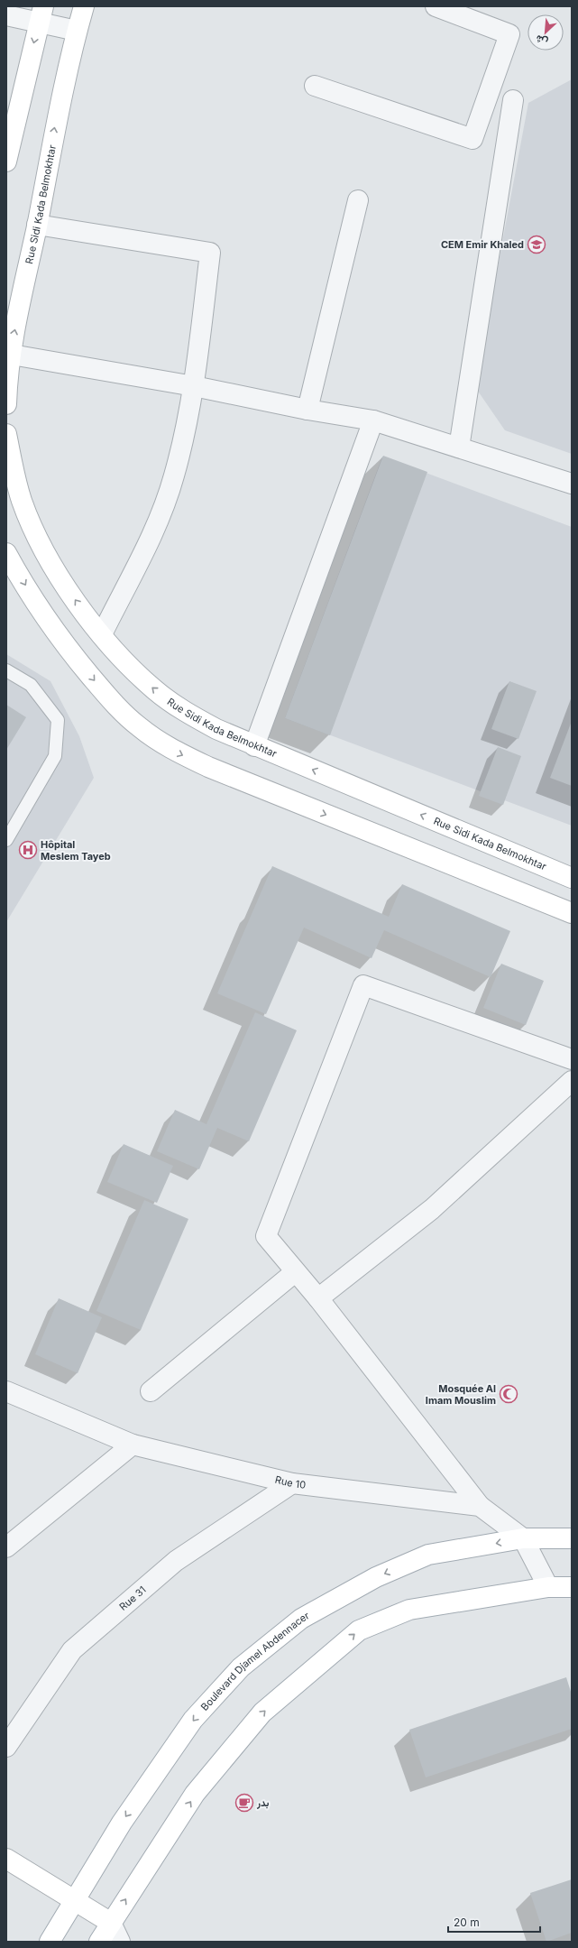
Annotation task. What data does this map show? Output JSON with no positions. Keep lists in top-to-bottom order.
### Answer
{
  "streets": {
    "main road": ["Rue Sidi Kada Belmokhtar", "Boulevard Djamel Abdennacer"],
    "street": ["Rue 10", "Rue 31"]
  },
  "crossings": [
    ["Rue 10", "Rue 31"]
  ],
  "one_way": ["Rue Sidi Kada Belmokhtar"],
  "places": {
    "school or university": ["CEM Emir Khaled"],
    "hospital": ["Hôpital Meslem Tayeb"],
    "mosque": ["Mosquée Al Imam Mouslim"],
    "cafe": ["بدر"]
  },
  "scale_bar": "20 m",
  "north": "bottom left"
}
